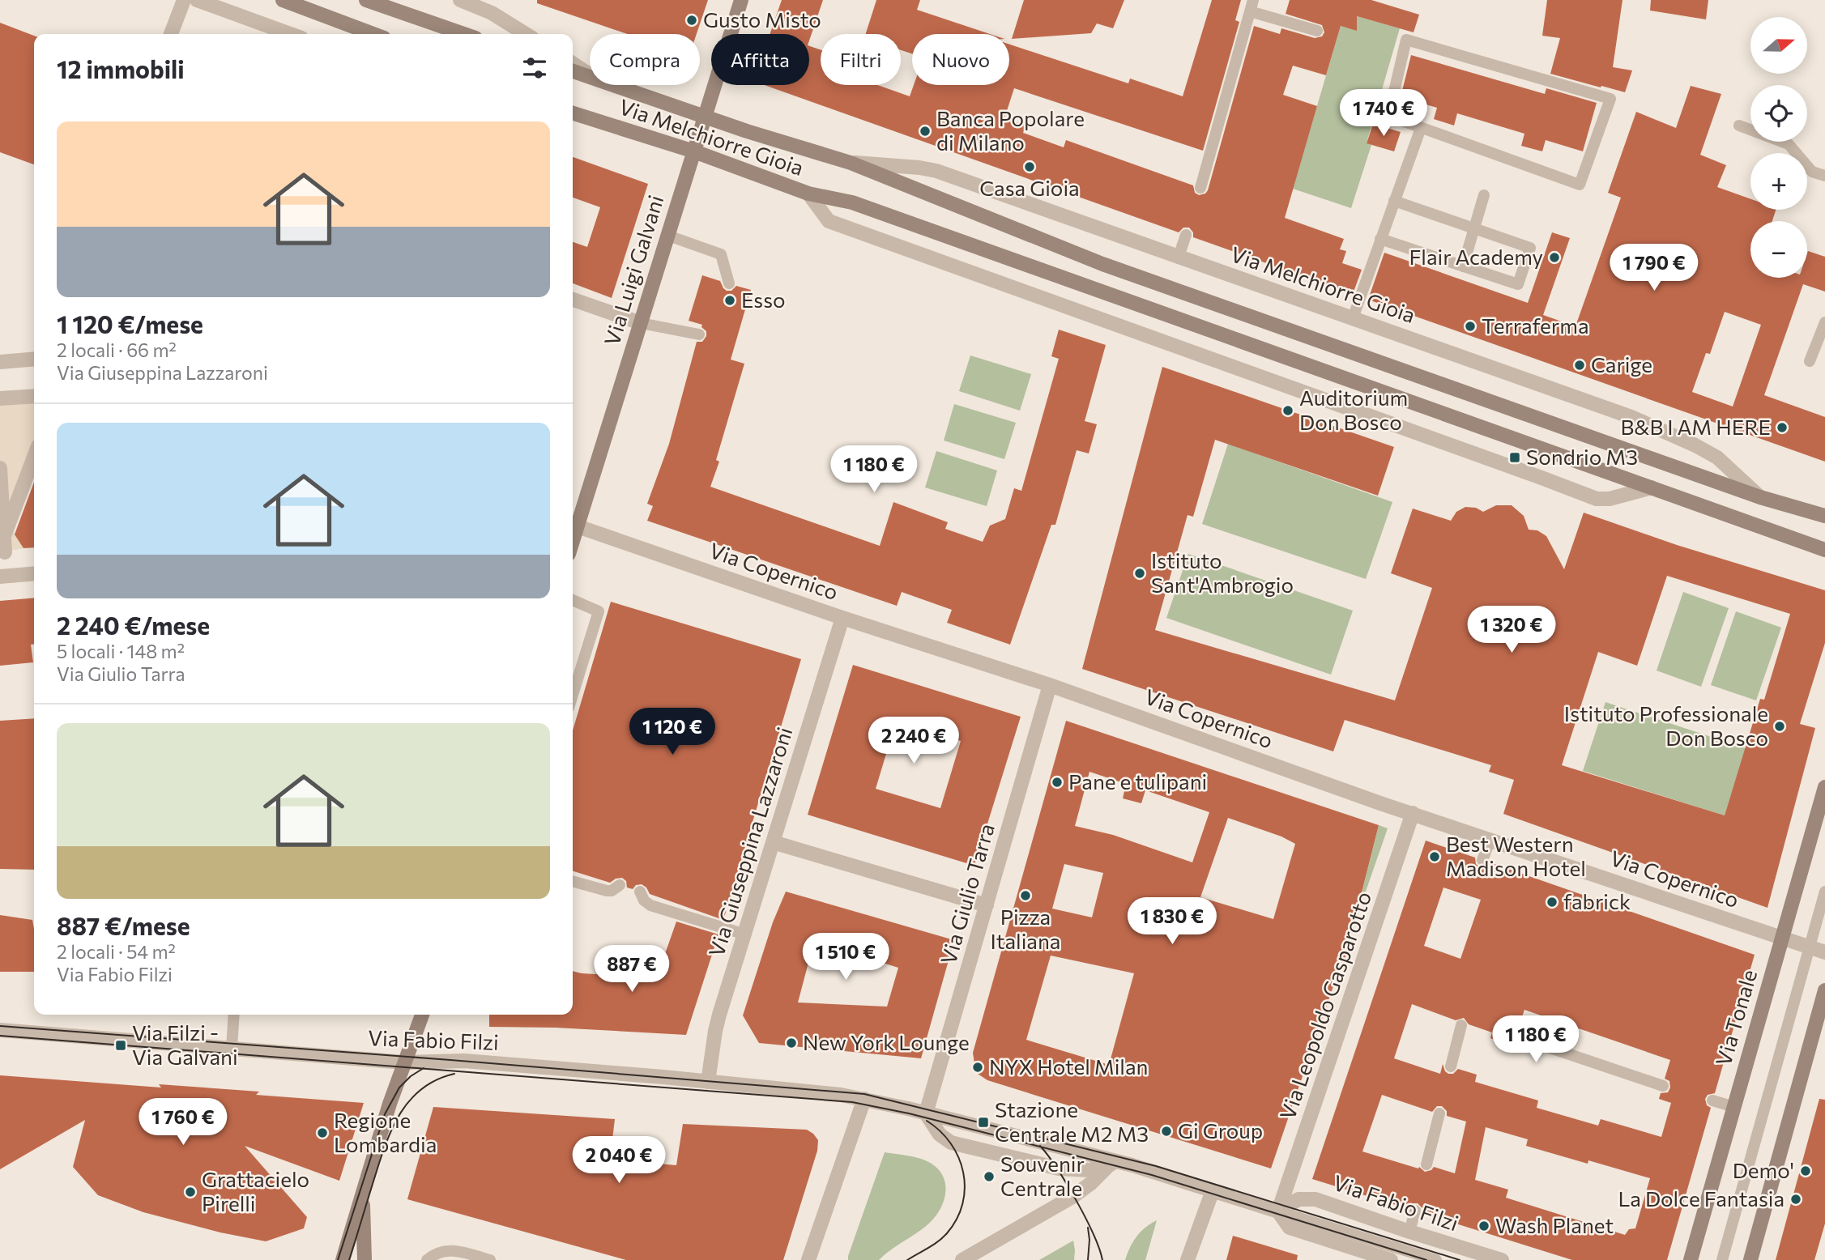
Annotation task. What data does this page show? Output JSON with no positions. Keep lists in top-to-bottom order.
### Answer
{
  "streets": {
    "main road": ["Via Melchiorre Gioia", "Via Luigi Galvani", "Via Tonale"],
    "street": [
      "Via Copernico",
      "Via Giuseppina Lazzaroni",
      "Via Giulio Tarra",
      "Via Leopoldo Gasparotto",
      "Via Fabio Filzi"
    ]
  },
  "crossings": [
    ["Via Melchiorre Gioia", "Via Luigi Galvani"],
    ["Via Luigi Galvani", "Via Copernico"],
    ["Via Copernico", "Via Giuseppina Lazzaroni"],
    ["Via Copernico", "Via Giulio Tarra"],
    ["Via Copernico", "Via Leopoldo Gasparotto"],
    ["Via Copernico", "Via Tonale"],
    ["Via Giuseppina Lazzaroni", "Via Fabio Filzi"],
    ["Via Giulio Tarra", "Via Fabio Filzi"],
    ["Via Leopoldo Gasparotto", "Via Fabio Filzi"]
  ],
  "places": {
    "other": [
      "Gusto Misto",
      "Banca Popolare di Milano",
      "Casa Gioia",
      "Flair Academy",
      "Esso",
      "Terraferma",
      "Carige",
      "Auditorium Don Bosco",
      "B&B I AM HERE",
      "Istituto Sant'Ambrogio",
      "Istituto Professionale Don Bosco",
      "Pane e tulipani",
      "Best Western Madison Hotel",
      "Pizza Italiana",
      "fabrick",
      "New York Lounge",
      "NYX Hotel Milan",
      "Gi Group",
      "Regione Lombardia",
      "Demo'",
      "Souvenir Centrale",
      "Grattacielo Pirelli",
      "La Dolce Fantasia",
      "Wash Planet"
    ],
    "transit": ["Sondrio M3", "Via Filzi - Via Galvani", "Stazione Centrale M2 M3"]
  },
  "north": "right",
  "page": {
    "map_buttons": ["+", "−"],
    "chip": [
      "Compra",
      "Affitta",
      "Filtri",
      "Nuovo"
    ],
    "heading": "12 immobili",
    "price": [
      "1 740 €",
      "1 790 €",
      "1 180 €",
      "1 320 €",
      "1 120 €",
      "2 240 €",
      "1 830 €",
      "1 510 €",
      "887 €",
      "1 180 €",
      "1 760 €",
      "2 040 €"
    ],
    "list": [
      {
        "name": "1 120 €/mese",
        "note": "2 locali · 66 m² · Via Giuseppina Lazzaroni"
      },
      {
        "name": "2 240 €/mese",
        "note": "5 locali · 148 m² · Via Giulio Tarra"
      },
      {
        "name": "887 €/mese",
        "note": "2 locali · 54 m² · Via Fabio Filzi"
      }
    ]
  }
}
